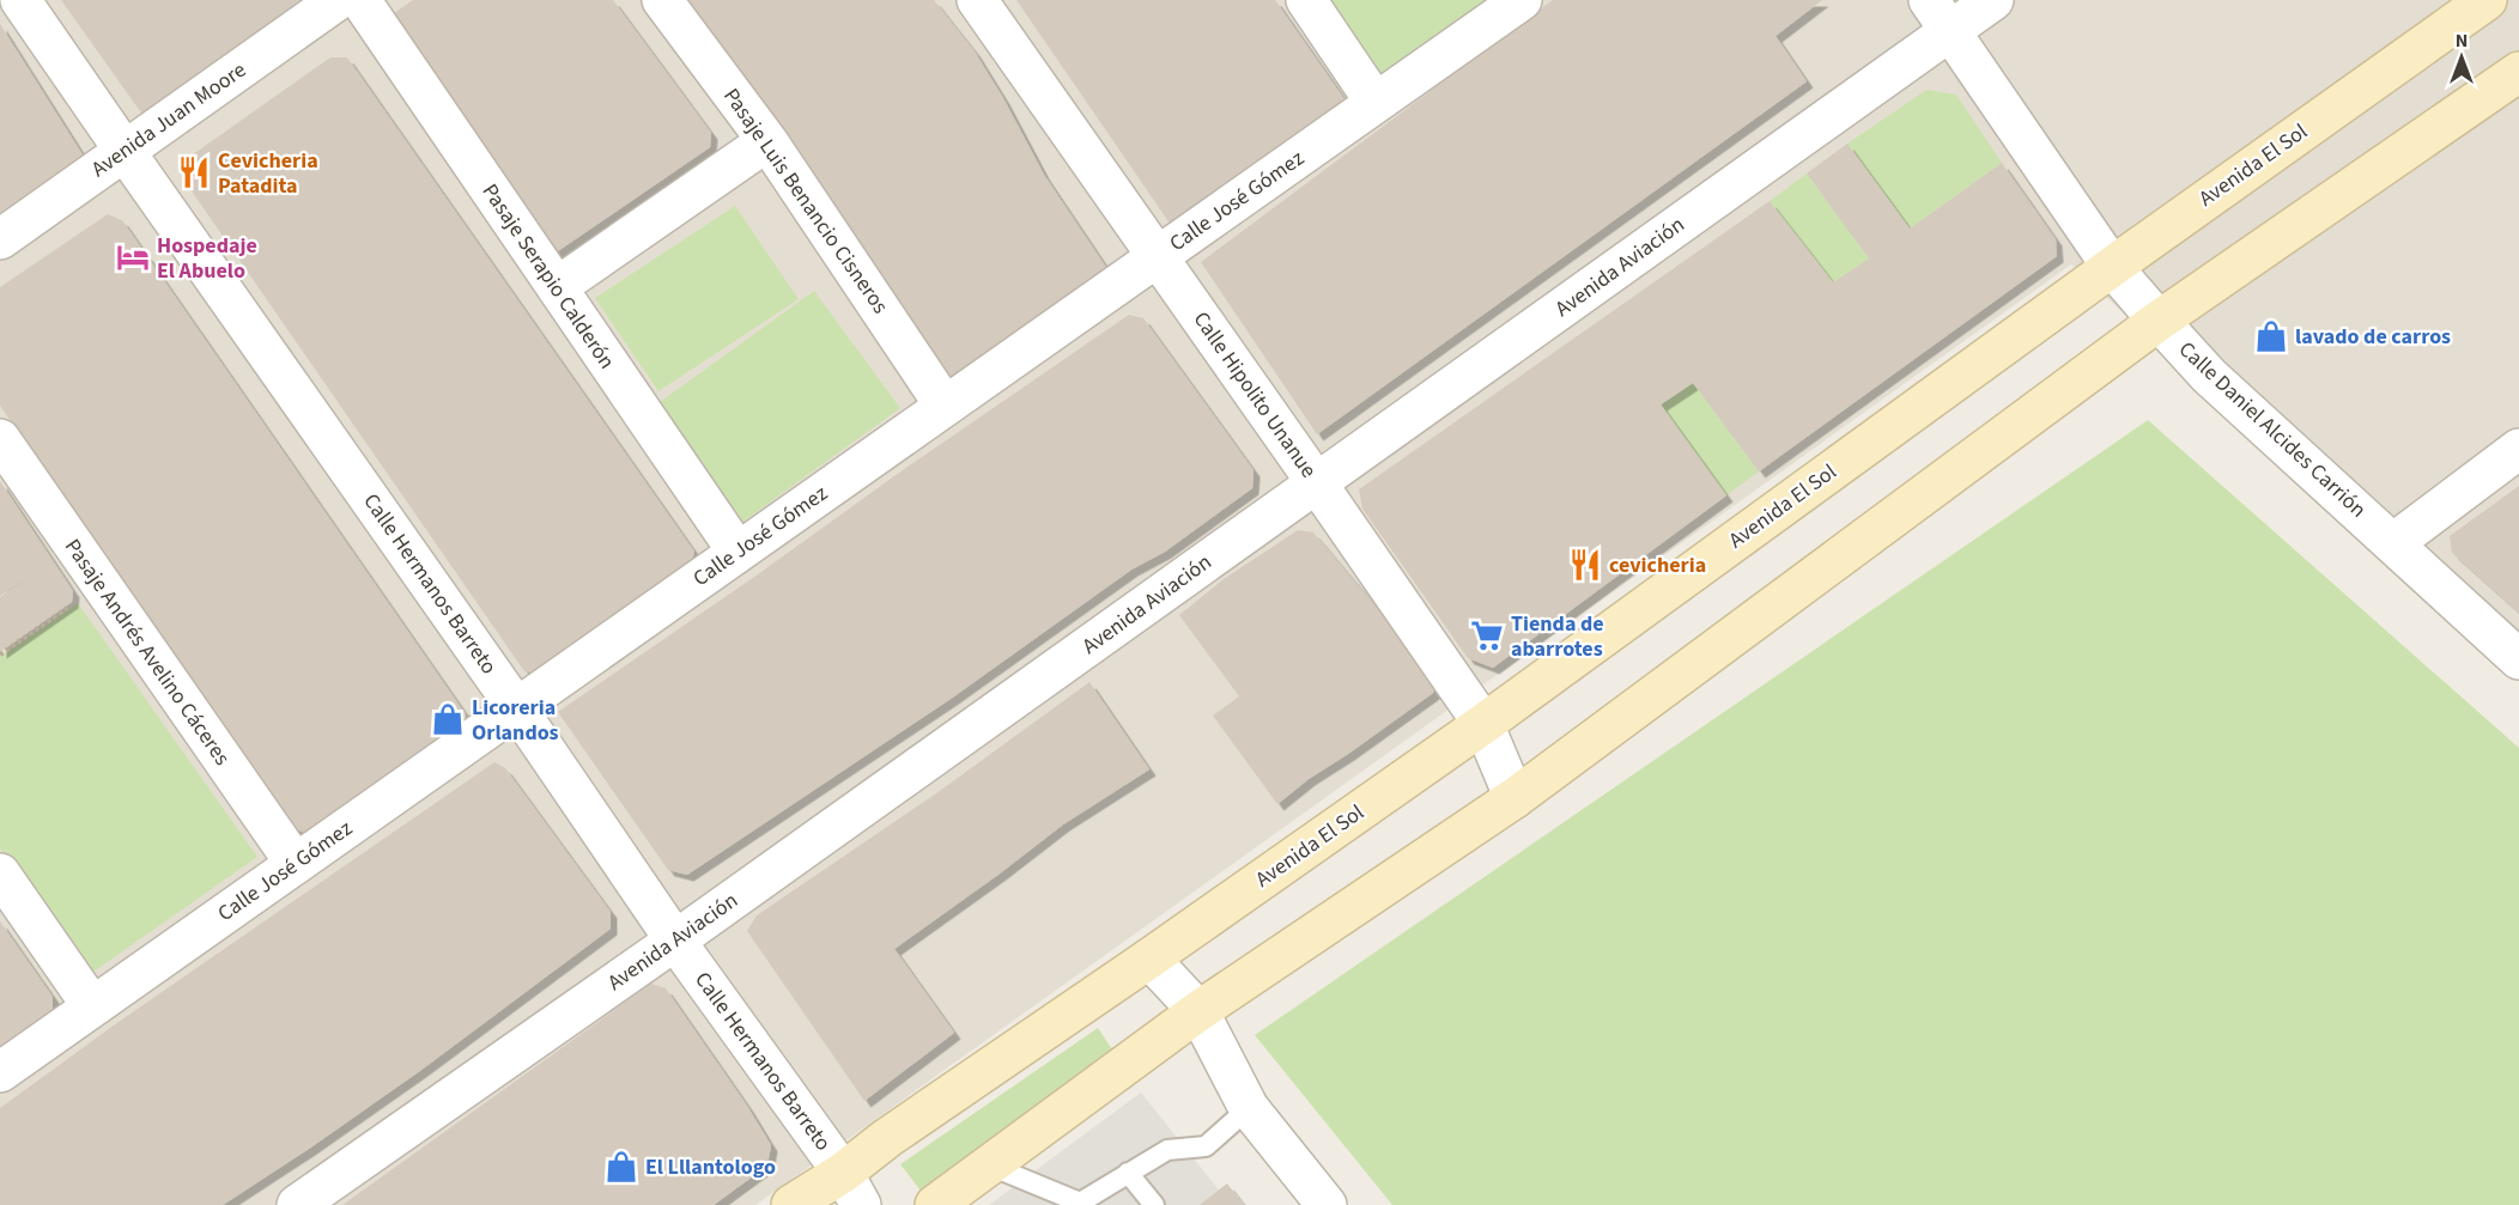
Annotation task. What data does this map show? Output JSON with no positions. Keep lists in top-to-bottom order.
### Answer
{
  "streets": {
    "main road": ["Avenida El Sol"],
    "street": [
      "Avenida Juan Moore",
      "Pasaje Luis Benancio Cisneros",
      "Calle José Gómez",
      "Avenida Aviación",
      "Pasaje Serapio Calderón",
      "Calle Hipolito Unanue",
      "Calle Daniel Alcides Carrión",
      "Calle Hermanos Barreto",
      "Pasaje Andrés Avelino Cáceres"
    ]
  },
  "crossings": [
    ["Avenida Juan Moore", "Calle Hermanos Barreto"],
    ["Avenida El Sol", "Calle Hipolito Unanue"],
    ["Avenida El Sol", "Calle Daniel Alcides Carrión"],
    ["Avenida El Sol", "Calle Hermanos Barreto"],
    ["Pasaje Luis Benancio Cisneros", "Calle José Gómez"],
    ["Calle José Gómez", "Pasaje Serapio Calderón"],
    ["Calle José Gómez", "Calle Hipolito Unanue"],
    ["Calle José Gómez", "Calle Hermanos Barreto"],
    ["Calle José Gómez", "Pasaje Andrés Avelino Cáceres"],
    ["Avenida Aviación", "Calle Hipolito Unanue"],
    ["Avenida Aviación", "Calle Daniel Alcides Carrión"],
    ["Avenida Aviación", "Calle Hermanos Barreto"]
  ],
  "places": {
    "restaurant": ["Cevicheria Patadita", "cevicheria"],
    "hotel": ["Hospedaje El Abuelo"],
    "shop": ["lavado de carros", "Licoreria Orlandos", "El Lllantologo"],
    "supermarket": ["Tienda de abarrotes"]
  },
  "north": "top"
}
